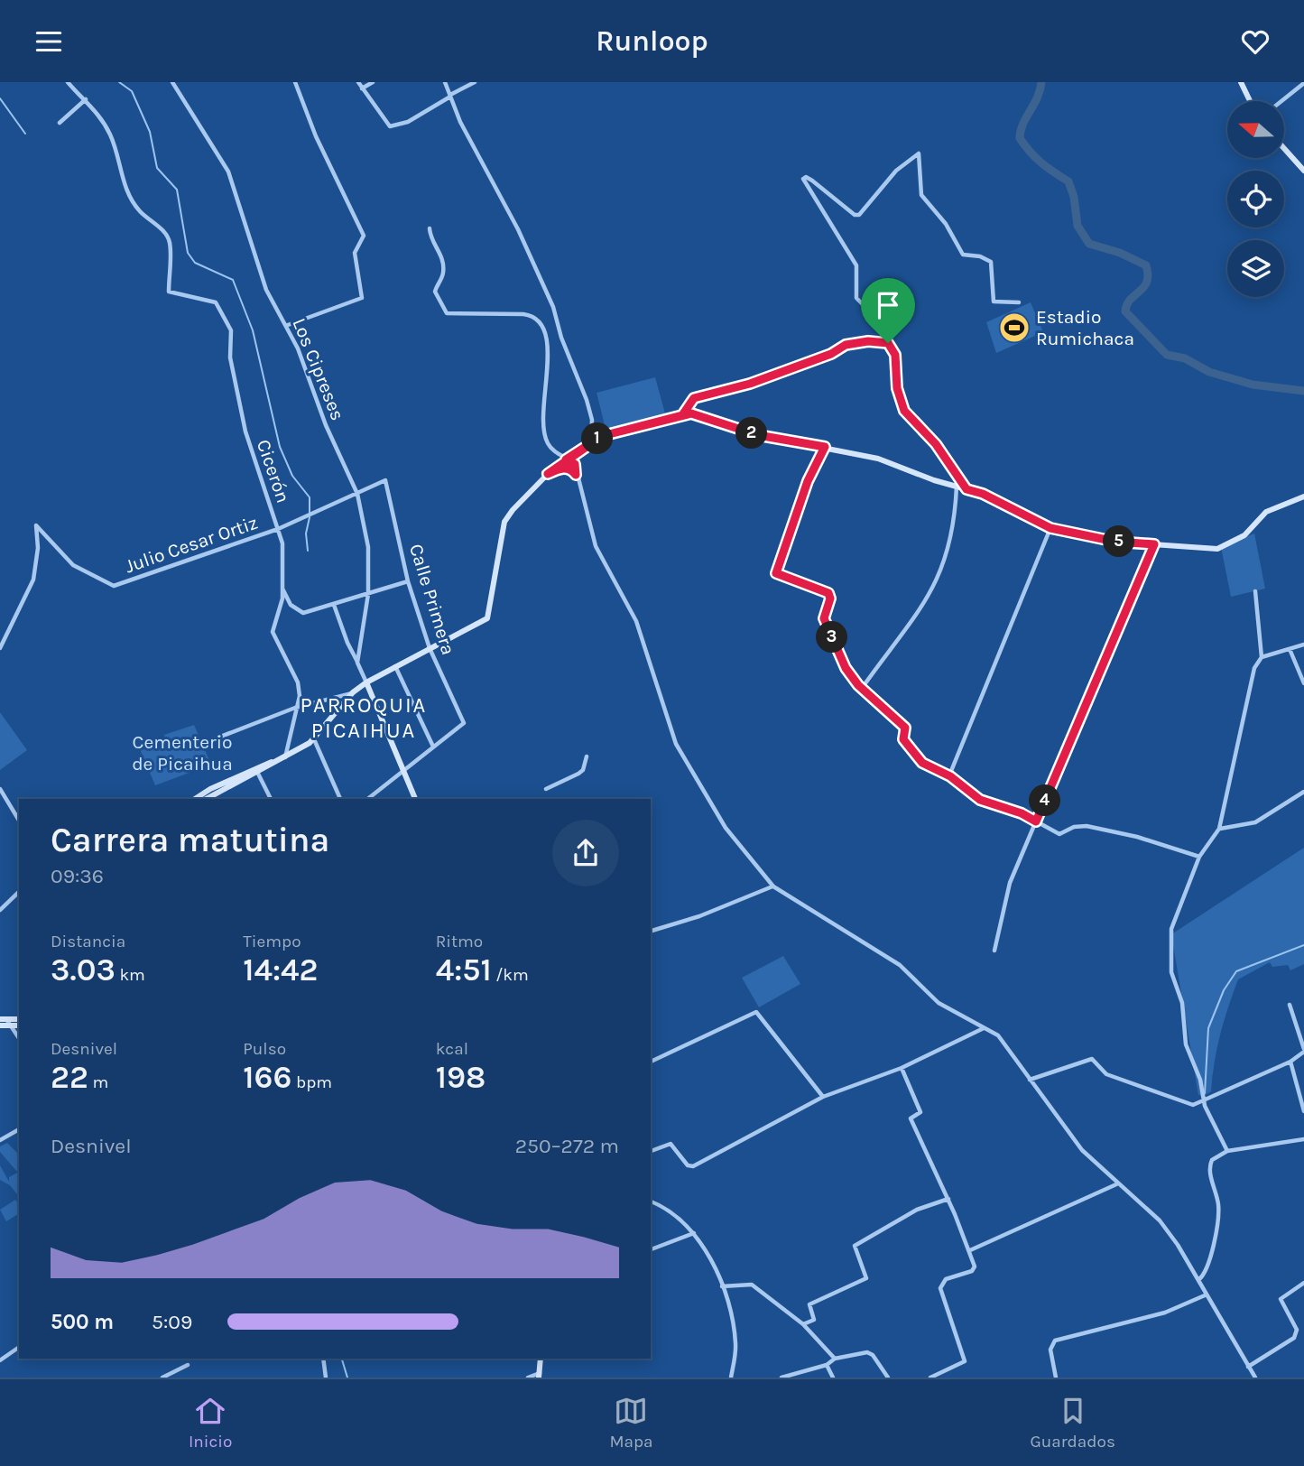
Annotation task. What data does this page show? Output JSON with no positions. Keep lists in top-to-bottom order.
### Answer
{
  "streets": {
    "street": [
      "Los Cipreses",
      "Cicerón",
      "Julio Cesar Ortiz",
      "Calle Primera"
    ]
  },
  "crossings": [
    ["Los Cipreses", "Julio Cesar Ortiz"],
    ["Los Cipreses", "Calle Primera"],
    ["Cicerón", "Julio Cesar Ortiz"],
    ["Julio Cesar Ortiz", "Calle Primera"]
  ],
  "districts": ["PARROQUIA PICAIHUA"],
  "parks": ["Cementerio de Picaihua"],
  "places": {
    "sports": ["Estadio Rumichaca"]
  },
  "north": "left",
  "page": {
    "header": "Runloop",
    "pins": [
      "2",
      "1",
      "5",
      "3",
      "4"
    ],
    "heading": ["Carrera matutina", "09:36"],
    "stats": [
      ["Distancia", "3.03 km"],
      ["Tiempo", "14:42"],
      ["Ritmo", "4:51 /km"],
      ["Desnivel", "22 m"],
      ["Pulso", "166 bpm"],
      ["kcal", "198"]
    ],
    "chart": ["Desnivel", "250–272 m"],
    "list": [
      {
        "name": "500 m",
        "note": "5:09"
      }
    ],
    "tabs": ["Inicio", "Mapa", "Guardados"]
  }
}
